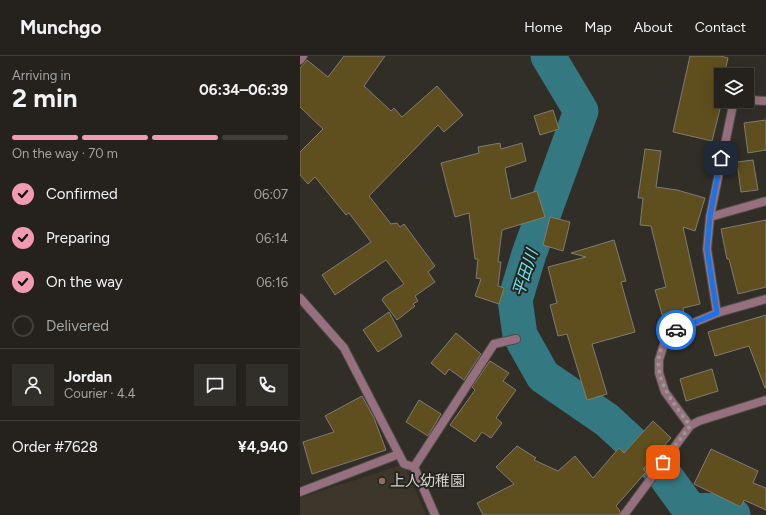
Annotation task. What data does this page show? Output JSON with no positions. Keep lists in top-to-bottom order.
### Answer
{
  "water": ["平田川"],
  "places": ["上人幼稚園"],
  "page": {
    "header": "Munchgo",
    "nav": [
      "Home",
      "Map",
      "About",
      "Contact"
    ],
    "heading": ["2 min", "Arriving in", "06:34–06:39"],
    "panel": [
      "Jordan",
      "Courier · 4.4",
      "Order #7628",
      "¥4,940"
    ],
    "bar": "On the way · 70 m",
    "list": [
      ["Confirmed", "06:07"],
      ["Preparing", "06:14"],
      ["On the way", "06:16"],
      "Delivered"
    ]
  }
}
